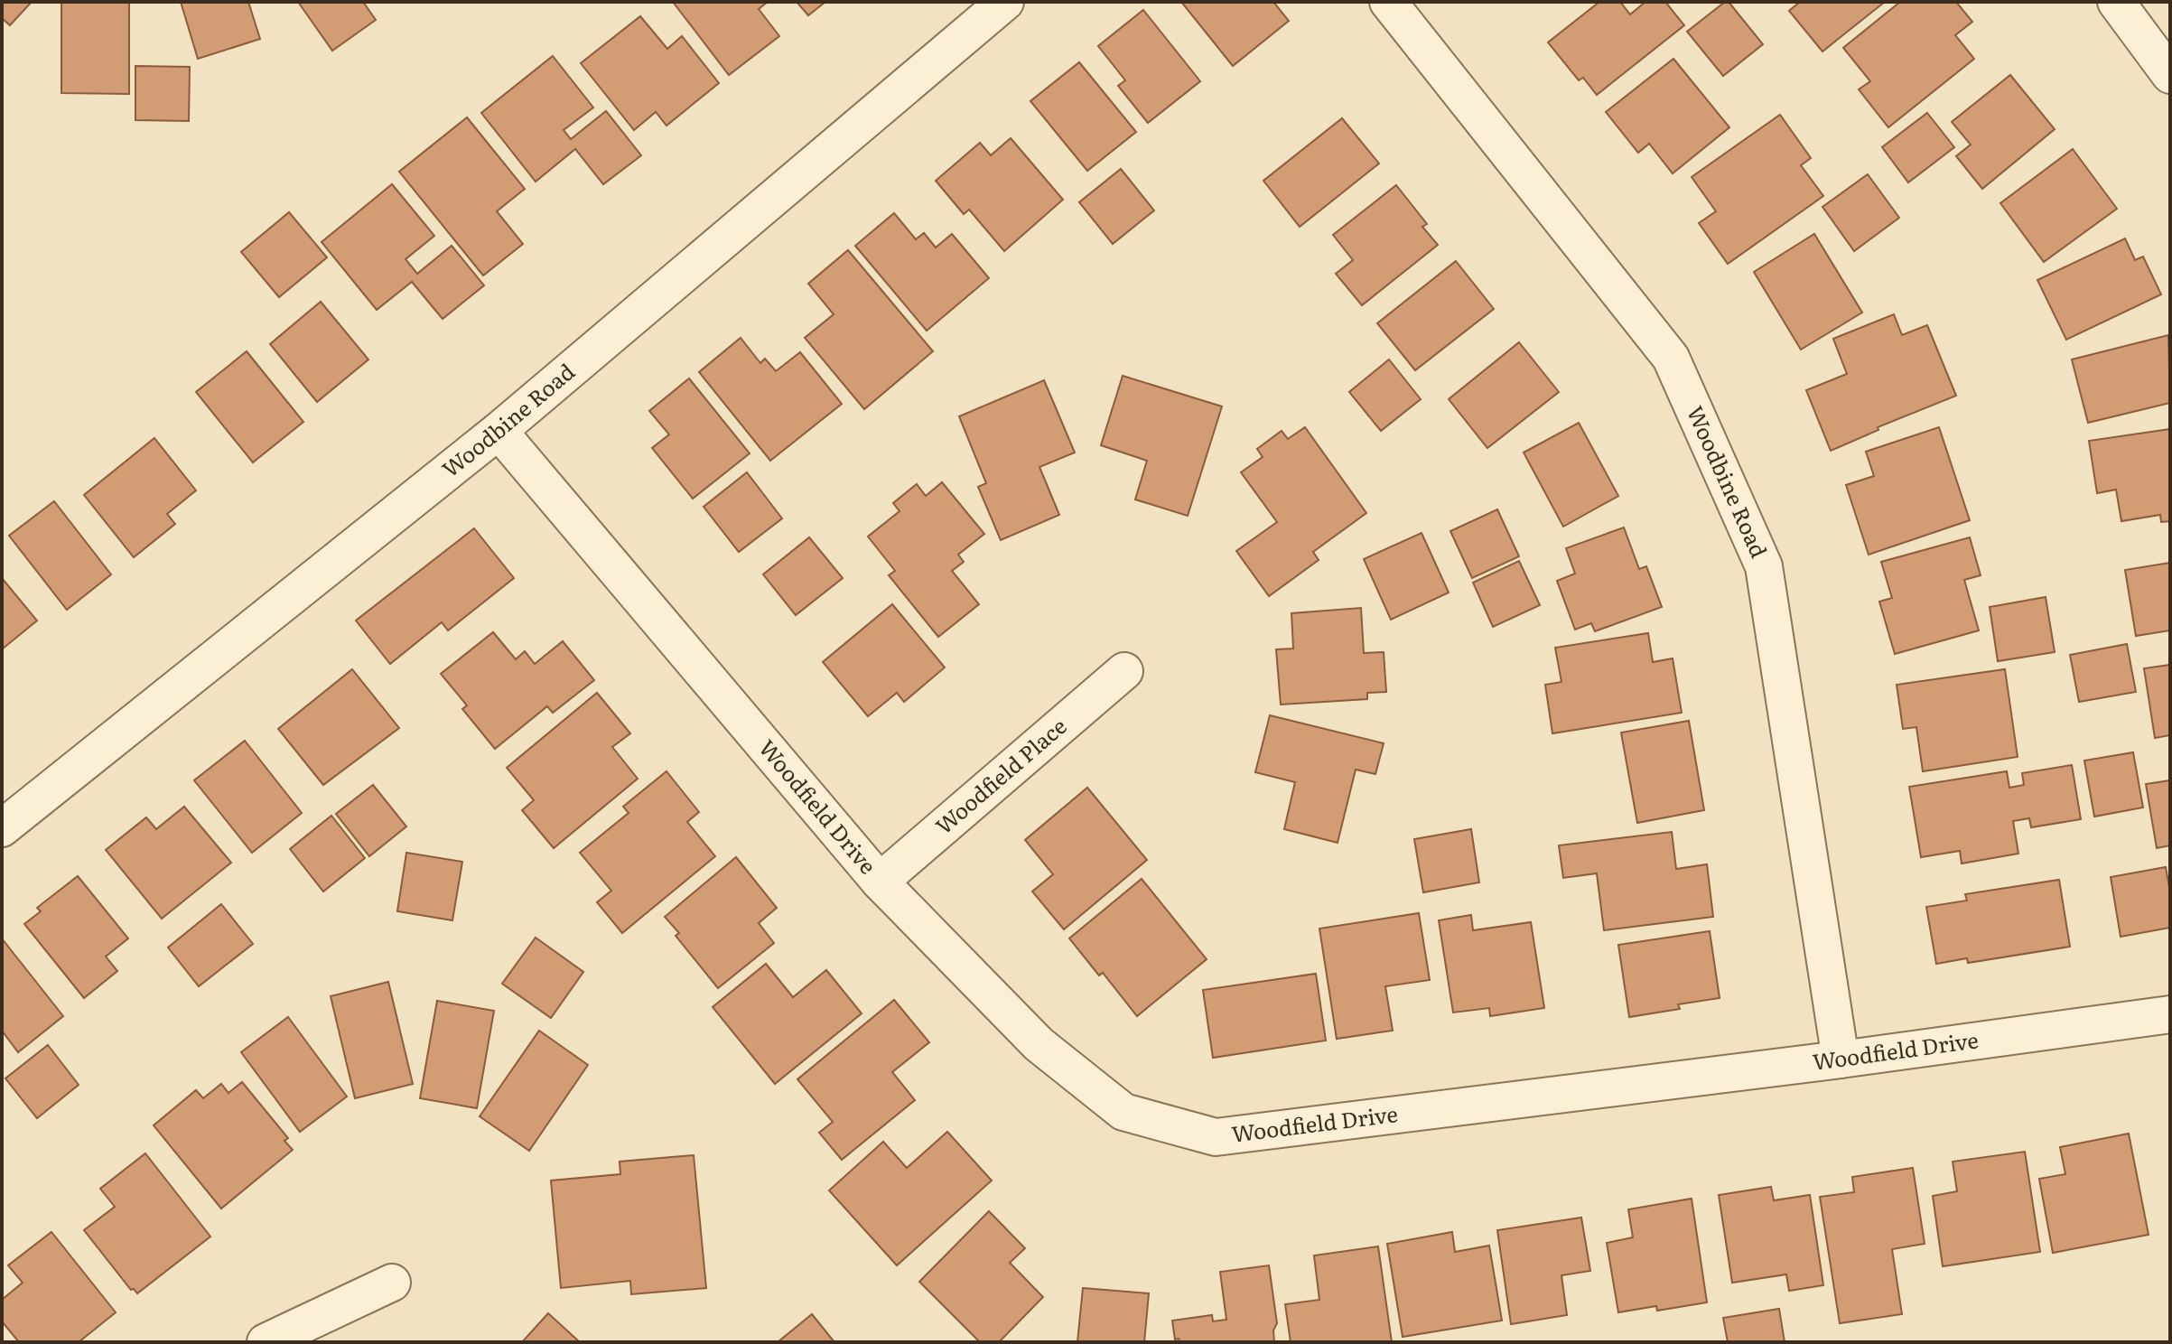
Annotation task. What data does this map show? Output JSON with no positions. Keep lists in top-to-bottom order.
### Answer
{
  "streets": {
    "street": ["Woodbine Road", "Woodfield Place", "Woodfield Drive"]
  },
  "crossings": [
    ["Woodbine Road", "Woodfield Drive"],
    ["Woodfield Place", "Woodfield Drive"]
  ]
}
